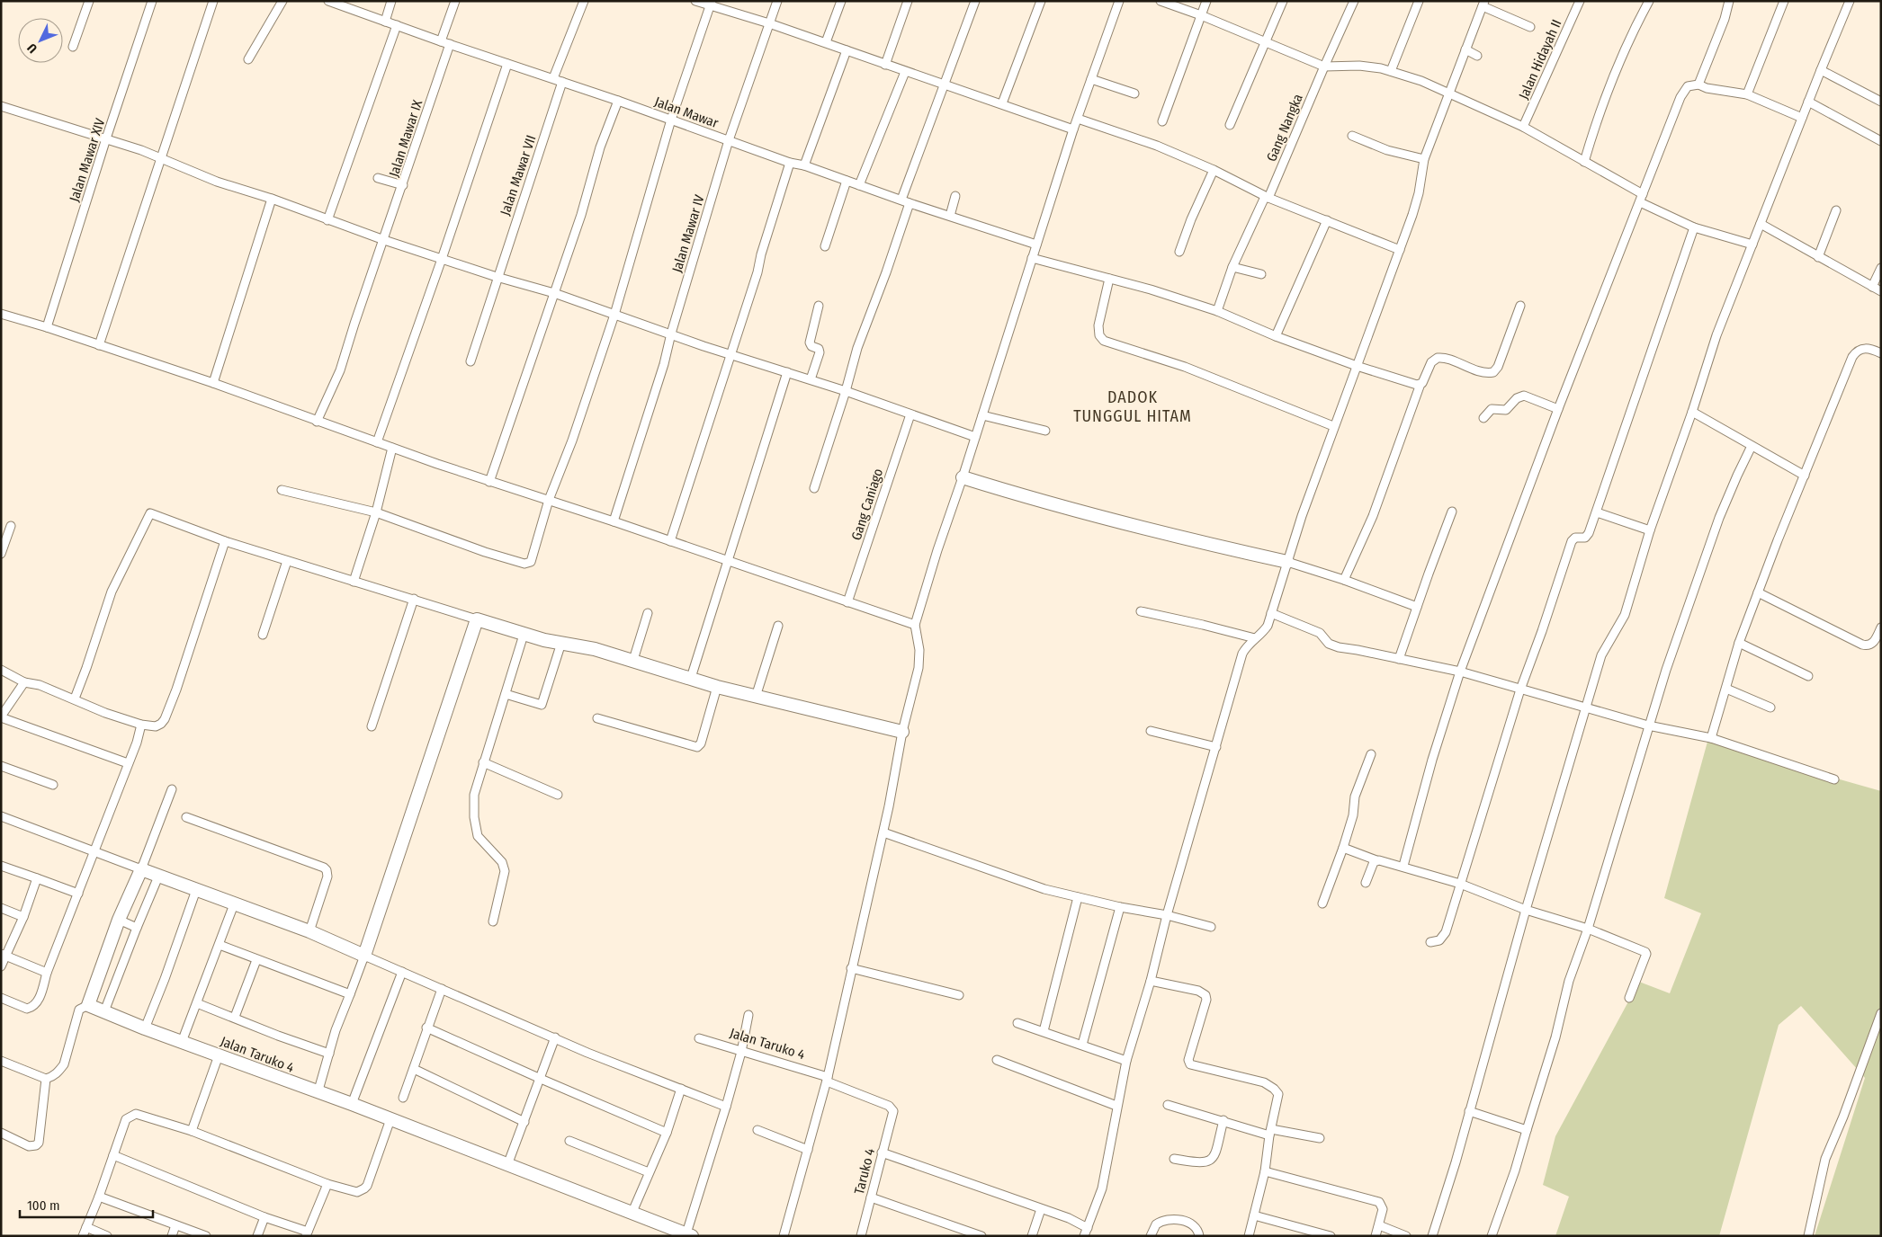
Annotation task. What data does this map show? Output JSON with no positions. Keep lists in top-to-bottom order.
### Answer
{
  "streets": {
    "street": [
      "Jalan Hidayah II",
      "Jalan Mawar",
      "Gang Nangka",
      "Jalan Mawar IX",
      "Jalan Mawar XIV",
      "Jalan Mawar VII",
      "Jalan Mawar IV",
      "Gang Caniago",
      "Jalan Taruko 4",
      "Taruko 4"
    ]
  },
  "crossings": [
    ["Jalan Mawar", "Jalan Mawar IX"],
    ["Jalan Mawar", "Jalan Mawar VII"],
    ["Jalan Mawar", "Jalan Mawar IV"],
    ["Jalan Taruko 4", "Taruko 4"]
  ],
  "districts": ["DADOK TUNGGUL HITAM"],
  "scale_bar": "100 m",
  "north": "bottom left"
}
